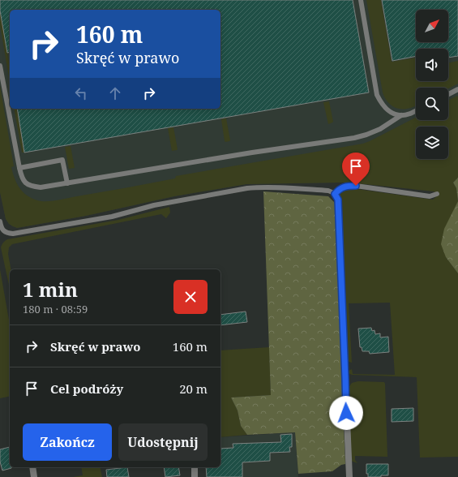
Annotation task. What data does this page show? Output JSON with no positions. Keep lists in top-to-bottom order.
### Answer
{
  "north": "top right",
  "page": {
    "turn": ["160 m", "Skręć w prawo"],
    "heading": ["1 min", "180 m · 08:59"],
    "list": [
      {
        "name": "Skręć w prawo",
        "value": "160 m"
      },
      {
        "name": "Cel podróży",
        "value": "20 m"
      }
    ],
    "buttons": ["Zakończ", "Udostępnij"]
  }
}
